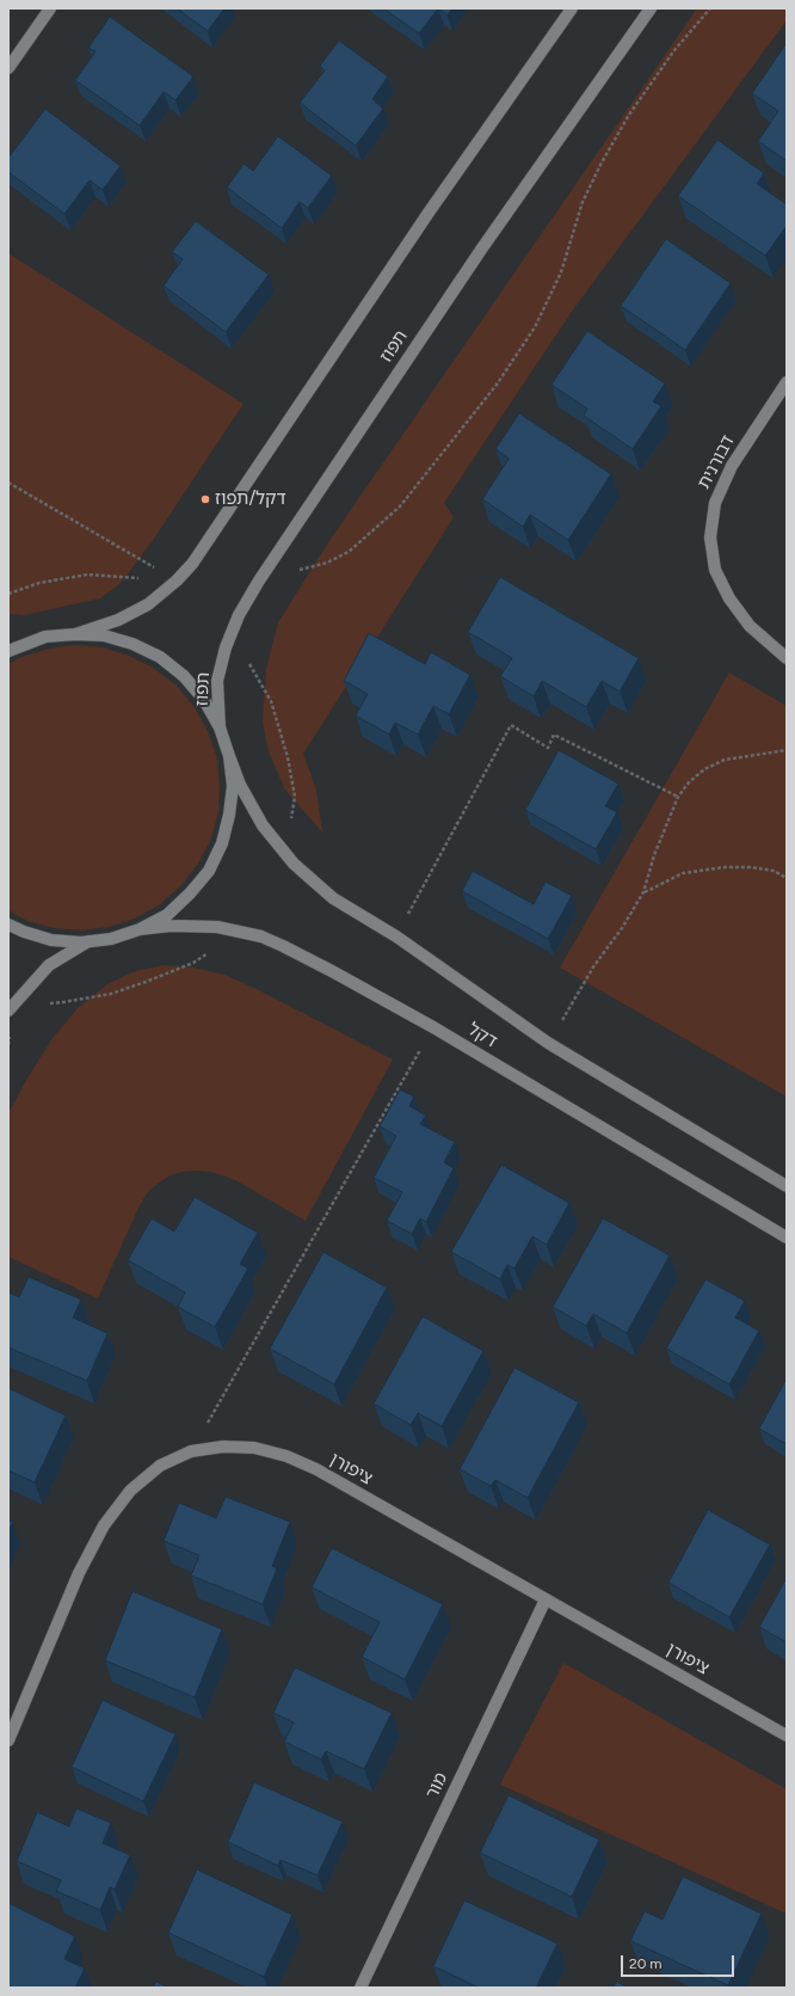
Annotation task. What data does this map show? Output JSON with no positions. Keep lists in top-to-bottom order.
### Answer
{
  "streets": {
    "street": [
      "תפוז",
      "דבורנית",
      "דקל",
      "ציפורן",
      "מור"
    ]
  },
  "crossings": [
    ["ציפורן", "מור"]
  ],
  "places": ["דקל/תפוז"],
  "scale_bar": "20 m"
}
